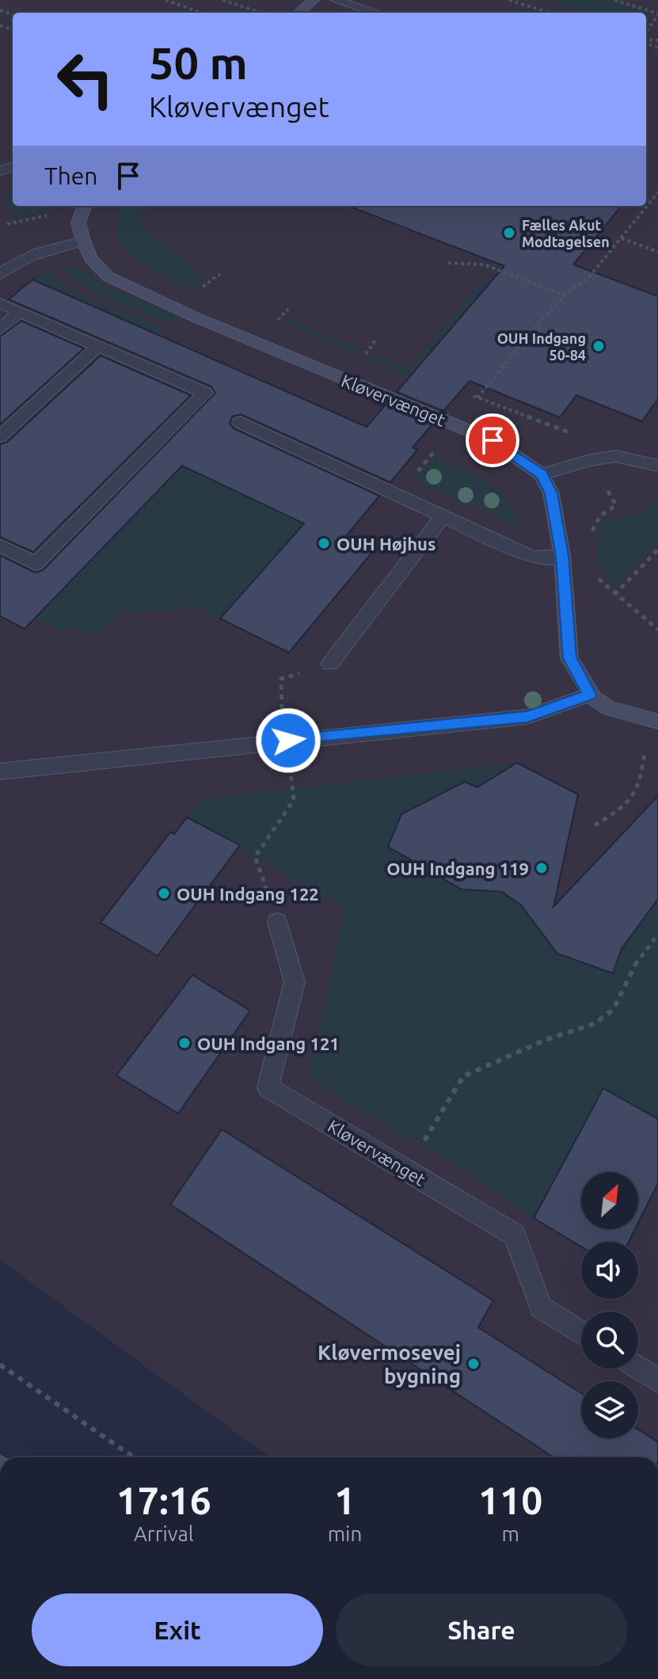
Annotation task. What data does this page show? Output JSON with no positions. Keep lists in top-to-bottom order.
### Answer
{
  "streets": {
    "street": ["Kløvervænget"]
  },
  "places": [
    "Fælles Akut Modtagelsen",
    "OUH Indgang 50-84",
    "OUH Højhus",
    "OUH Indgang 119",
    "OUH Indgang 122",
    "OUH Indgang 121",
    "Kløvermosevej bygning"
  ],
  "north": "top right",
  "page": {
    "turn": ["50 m", "Kløvervænget"],
    "then": "Then",
    "eta": [
      "17:16",
      "Arrival",
      "1",
      "min",
      "110",
      "m"
    ],
    "buttons": ["Exit", "Share"]
  }
}
